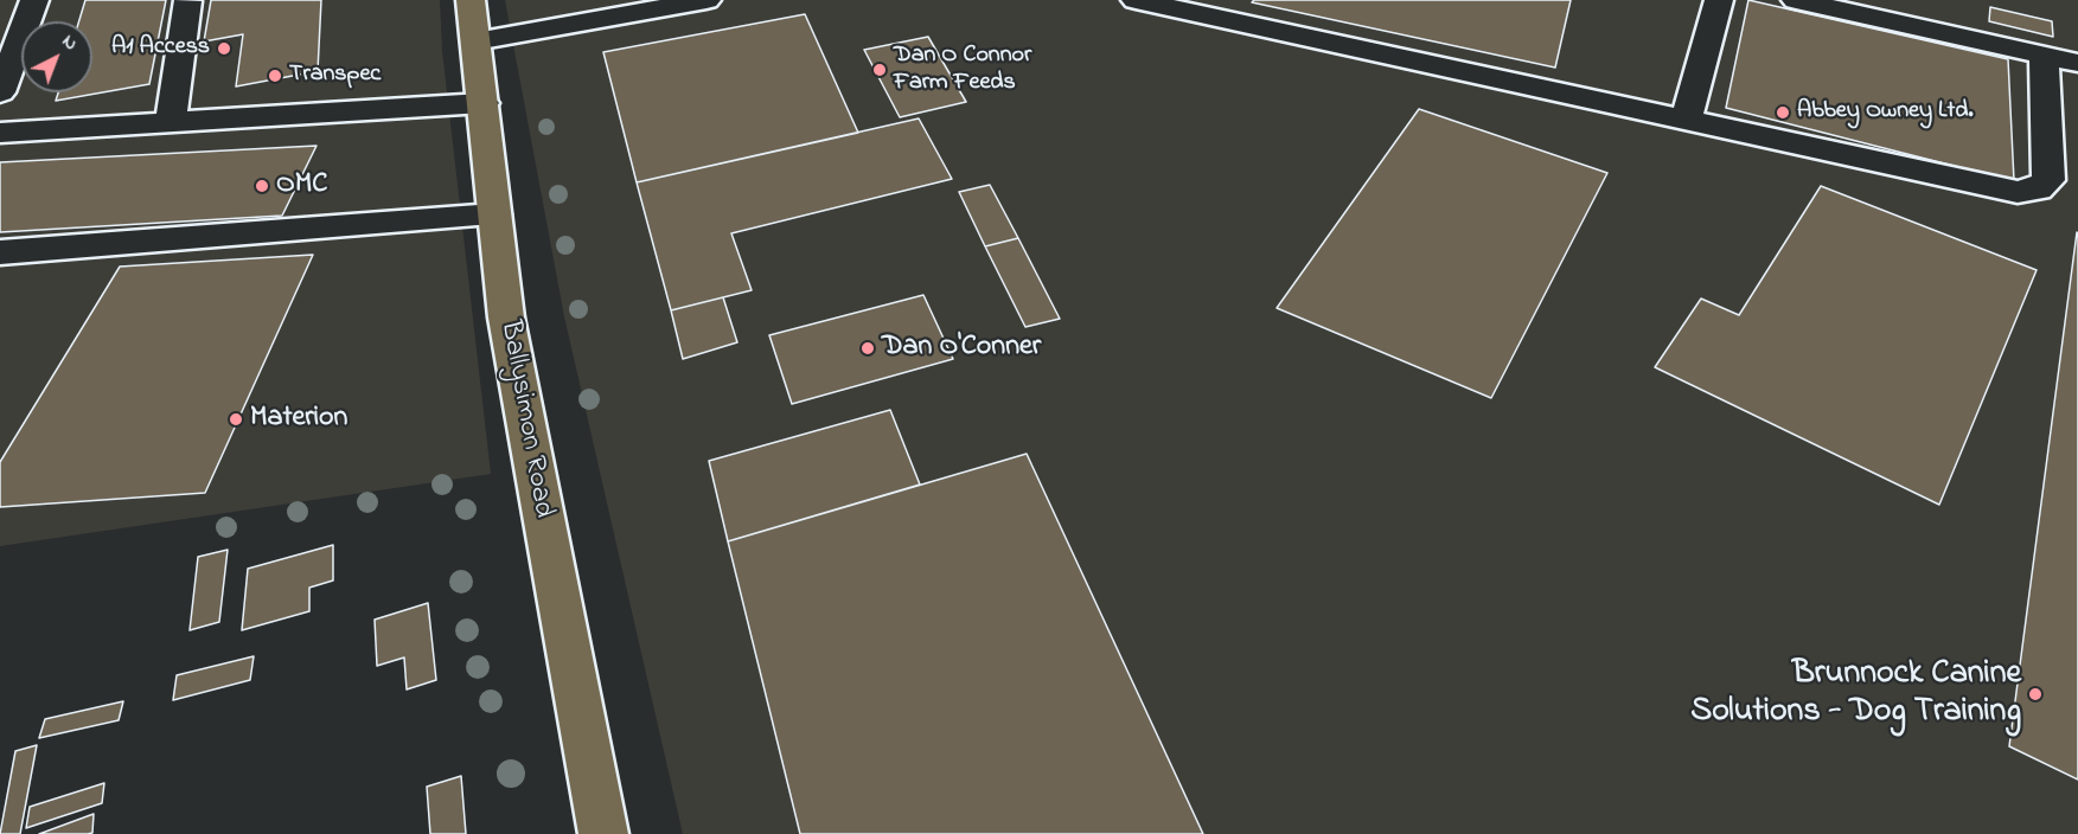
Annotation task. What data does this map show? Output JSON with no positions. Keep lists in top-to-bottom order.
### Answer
{
  "streets": {
    "main road": ["Ballysimon Road"]
  },
  "places": [
    "A1 Access",
    "Dan O Connor Farm Feeds",
    "Transpec",
    "Abbey Owney Ltd.",
    "OMC",
    "Dan O'Conner",
    "Materion",
    "Brunnock Canine Solutions - Dog Training"
  ],
  "north": "top right"
}
